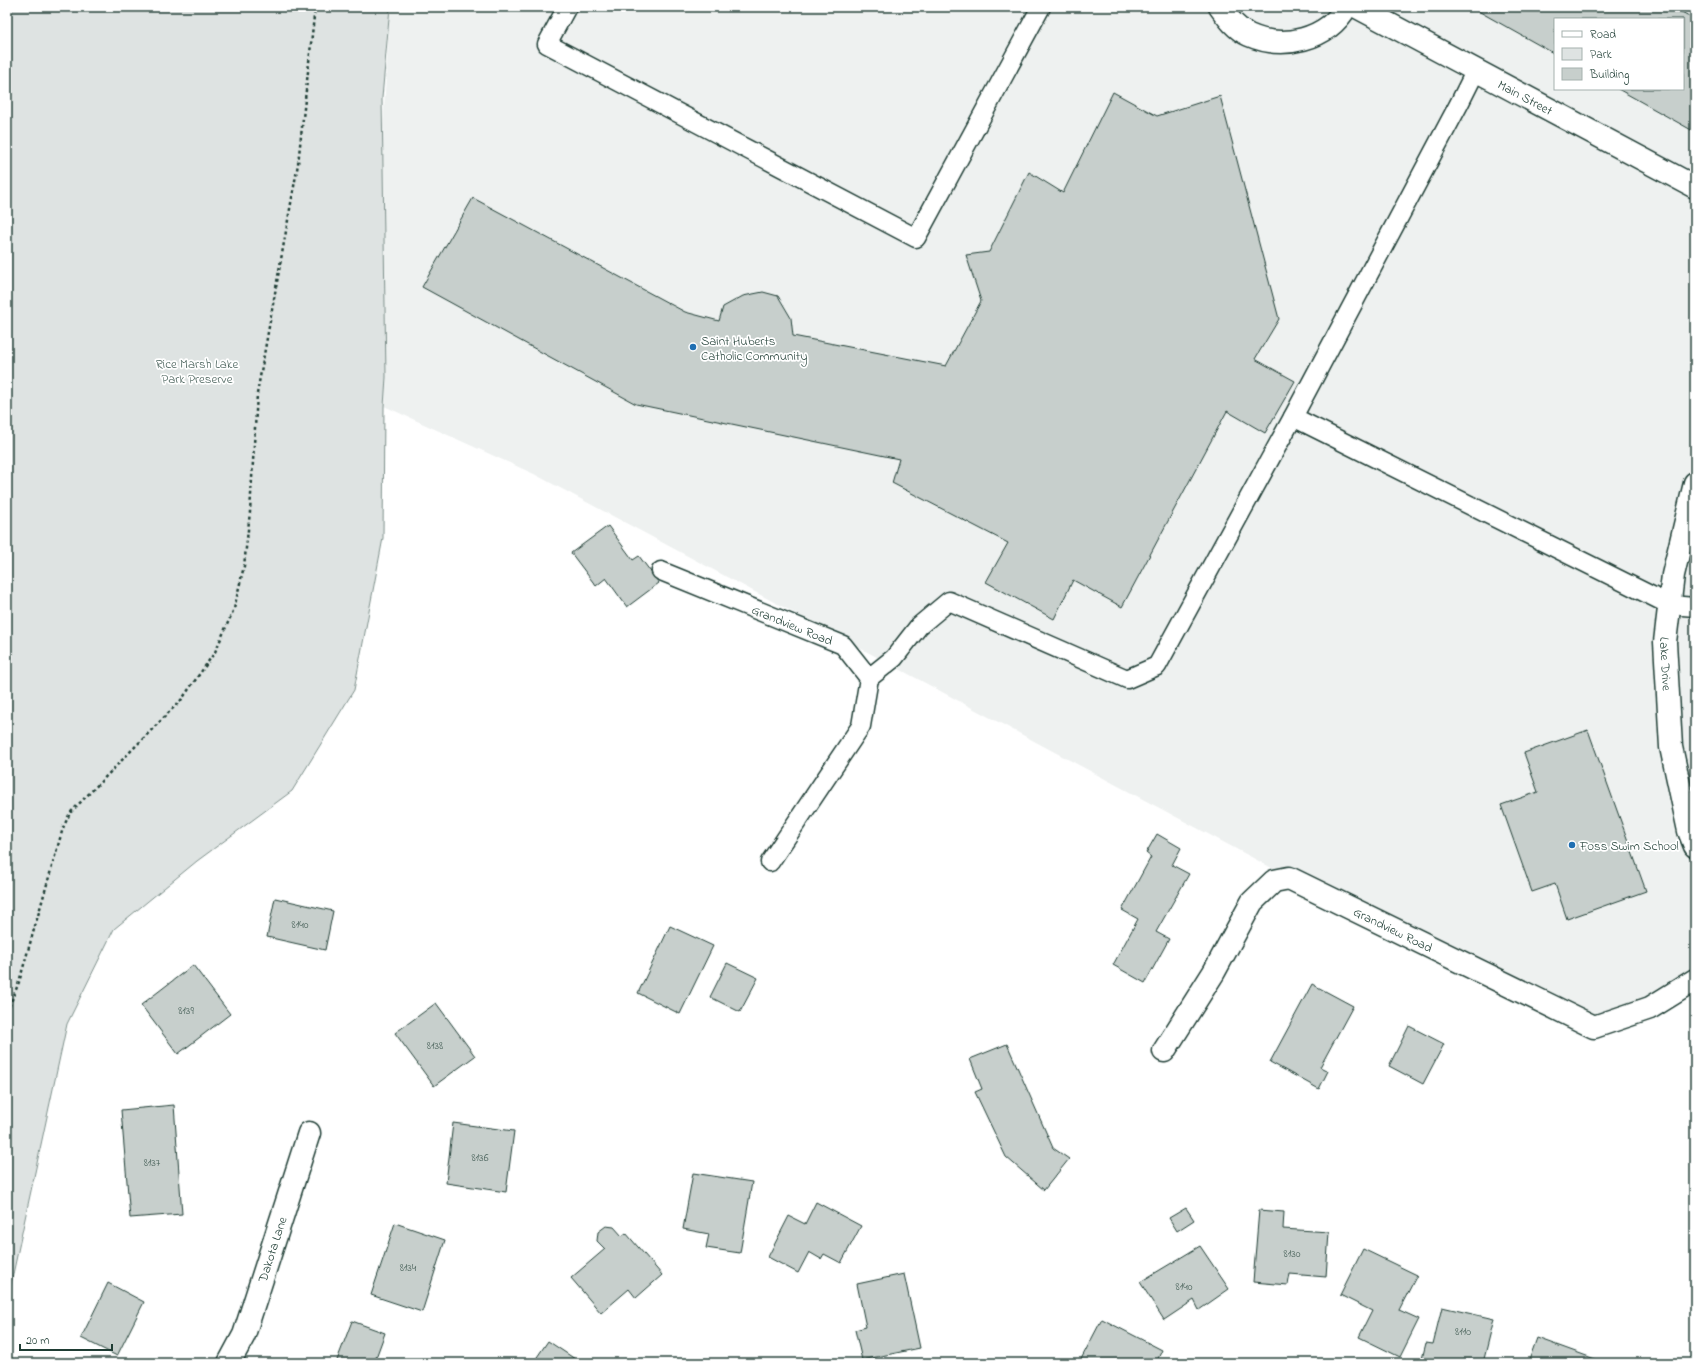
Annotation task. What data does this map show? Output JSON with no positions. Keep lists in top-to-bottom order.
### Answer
{
  "streets": {
    "street": [
      "Main Street",
      "Grandview Road",
      "Lake Drive",
      "Dakota Lane"
    ]
  },
  "parks": ["Rice Marsh Lake Park Preserve"],
  "places": ["Saint Huberts Catholic Community", "Foss Swim School"],
  "house_numbers": [
    "8140",
    "8139",
    "8138",
    "8136",
    "8137",
    "8130",
    "8134",
    "8140",
    "8110"
  ],
  "legend": ["Road", "Park", "Building"],
  "scale_bar": "20 m"
}
